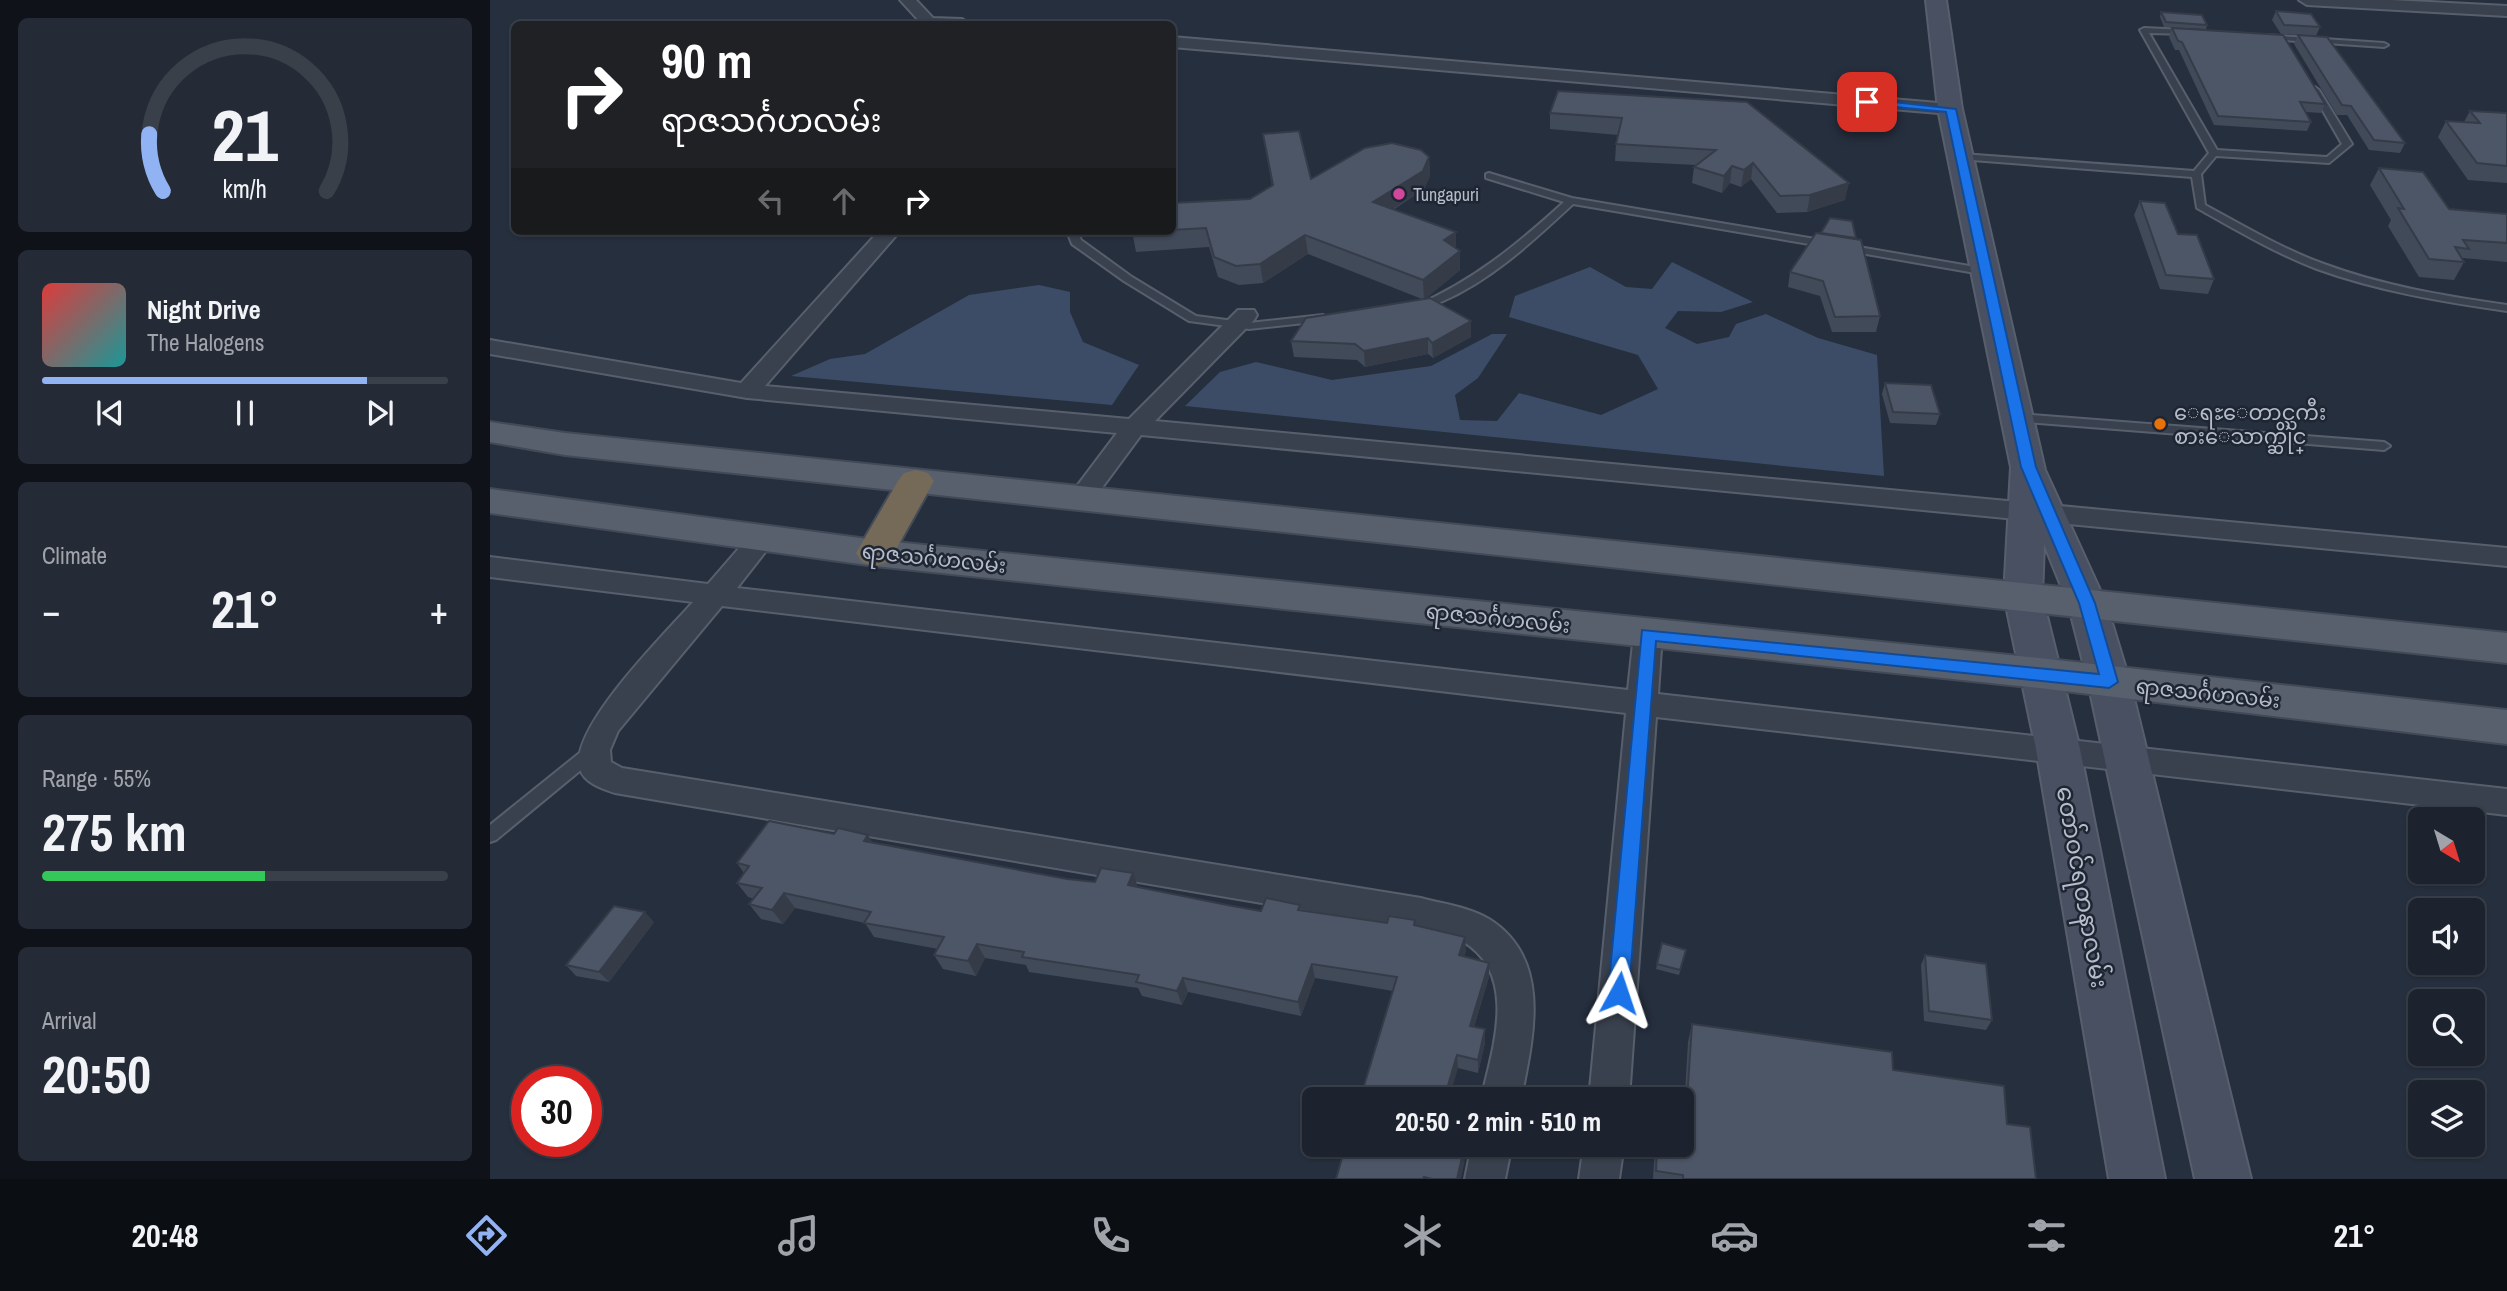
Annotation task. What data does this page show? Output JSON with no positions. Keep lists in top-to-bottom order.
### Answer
{
  "streets": {
    "main road": ["ရာဇသင်္ဂဟလမ်း", "တော်ဝင်ရတနာလမ်း"]
  },
  "crossings": [
    ["ရာဇသင်္ဂဟလမ်း", "တော်ဝင်ရတနာလမ်း"]
  ],
  "places": ["Tungapuri", "ေရႊေတာင္ႀကီး စားေသာက္ဆိုင္"],
  "north": "bottom right",
  "page": {
    "turn": ["90 m", "ရာဇသင်္ဂဟလမ်း"],
    "song": ["Night Drive", "The Halogens"],
    "tile": [
      "Climate",
      ["Range · 55%", "275 km"],
      ["Arrival", "20:50"]
    ],
    "heat": ["−", "21°", "+"],
    "limit": "30",
    "trip": "20:50 · 2 min · 510 m",
    "tabs": ["20:48", "21°"],
    "gauge": ["21", "km/h"]
  }
}
